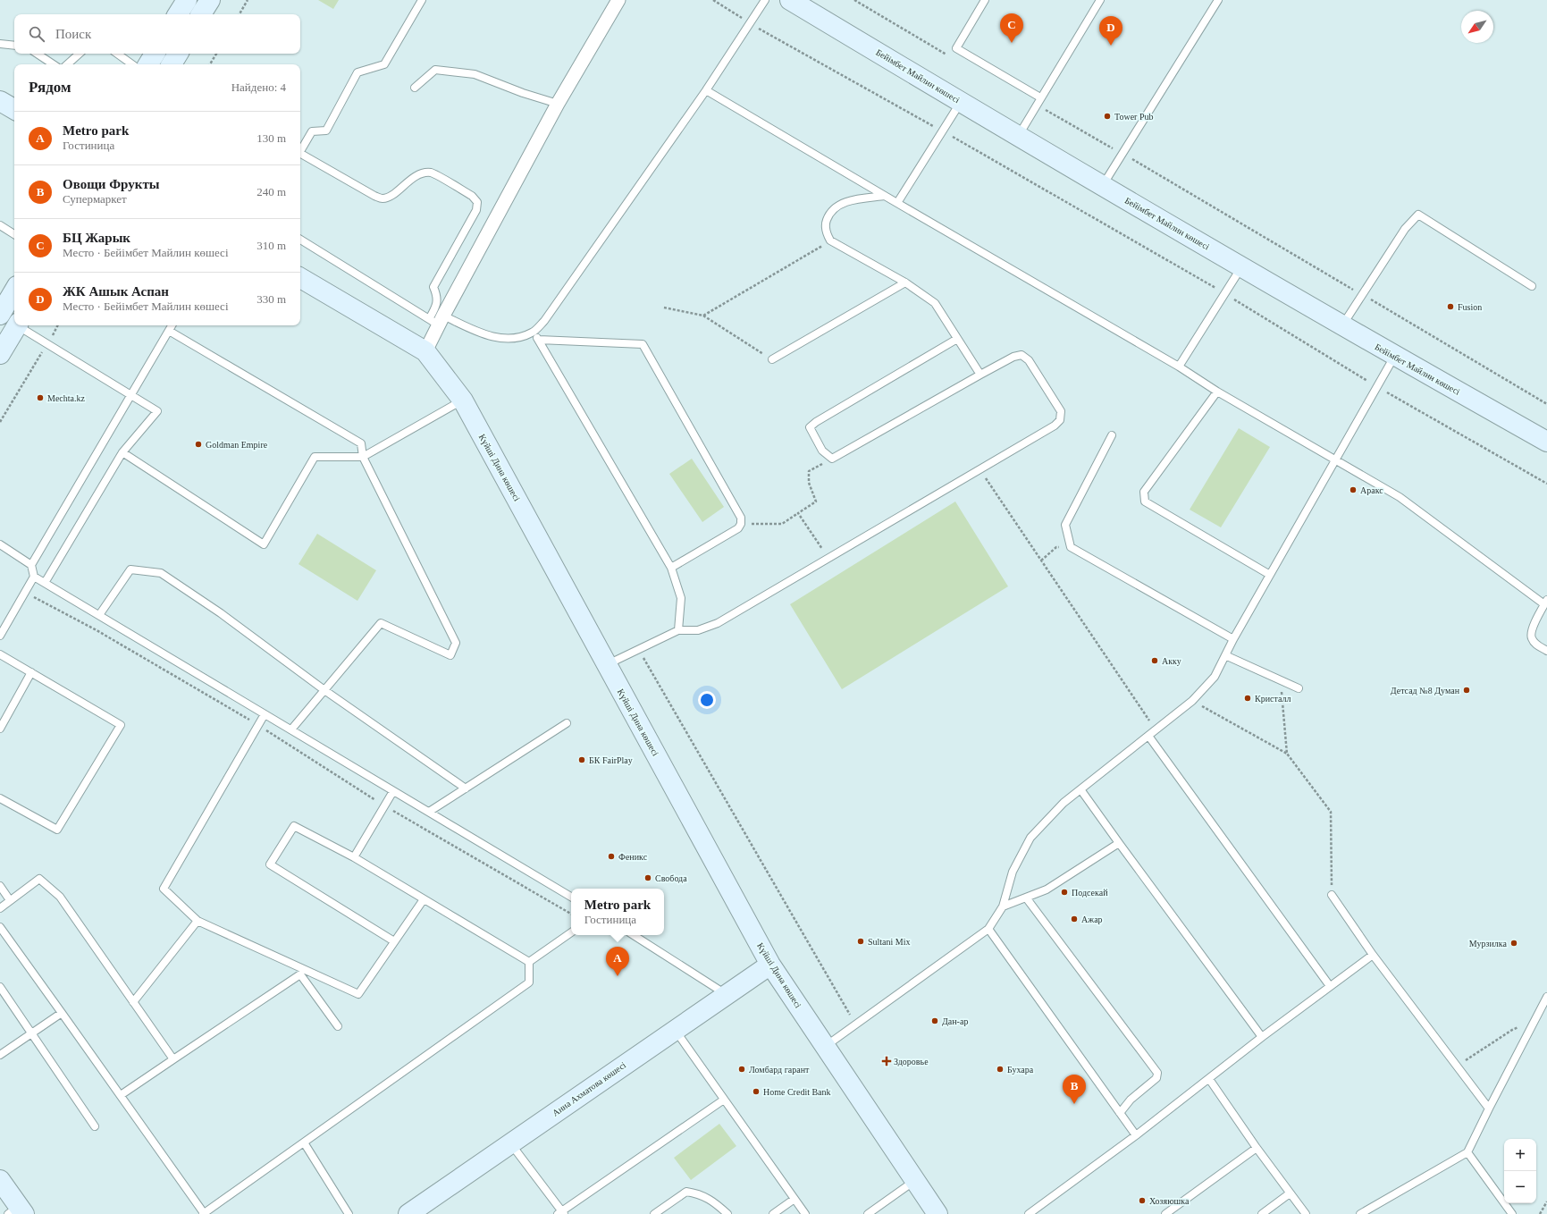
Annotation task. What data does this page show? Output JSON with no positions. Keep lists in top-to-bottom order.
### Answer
{
  "streets": {
    "street": ["Бейімбет Майлин көшесі", "Күйші Дина көшесі", "Анна Ахматова көшесі"]
  },
  "crossings": [
    ["Күйші Дина көшесі", "Анна Ахматова көшесі"]
  ],
  "places": {
    "other": [
      "Tower Pub",
      "Fusion",
      "Mechta.kz",
      "Goldman Empire",
      "Аракс",
      "Акку",
      "Детсад №8 Думан",
      "Кристалл",
      "БК FairPlay",
      "Феникс",
      "Свобода",
      "Подсекай",
      "Ажар",
      "Sultani Mix",
      "Мурзилка",
      "Дан-ар",
      "Ломбард гарант",
      "Бухара",
      "Home Credit Bank",
      "Хозяюшка"
    ],
    "health": ["Здоровье"]
  },
  "north": "bottom left",
  "page": {
    "pins": [
      "C",
      "D",
      "A",
      "B"
    ],
    "search": "Поиск",
    "heading": ["Рядом", "Найдено: 4"],
    "list": [
      {
        "mark": "A",
        "name": "Metro park",
        "note": "Гостиница",
        "value": "130 m"
      },
      {
        "mark": "B",
        "name": "Овощи Фрукты",
        "note": "Супермаркет",
        "value": "240 m"
      },
      {
        "mark": "C",
        "name": "БЦ Жарык",
        "note": "Место · Бейімбет Майлин көшесі",
        "value": "310 m"
      },
      {
        "mark": "D",
        "name": "ЖК Ашык Аспан",
        "note": "Место · Бейімбет Майлин көшесі",
        "value": "330 m"
      }
    ],
    "popup": ["Metro park", "Гостиница"],
    "map_buttons": ["+", "−"]
  }
}
